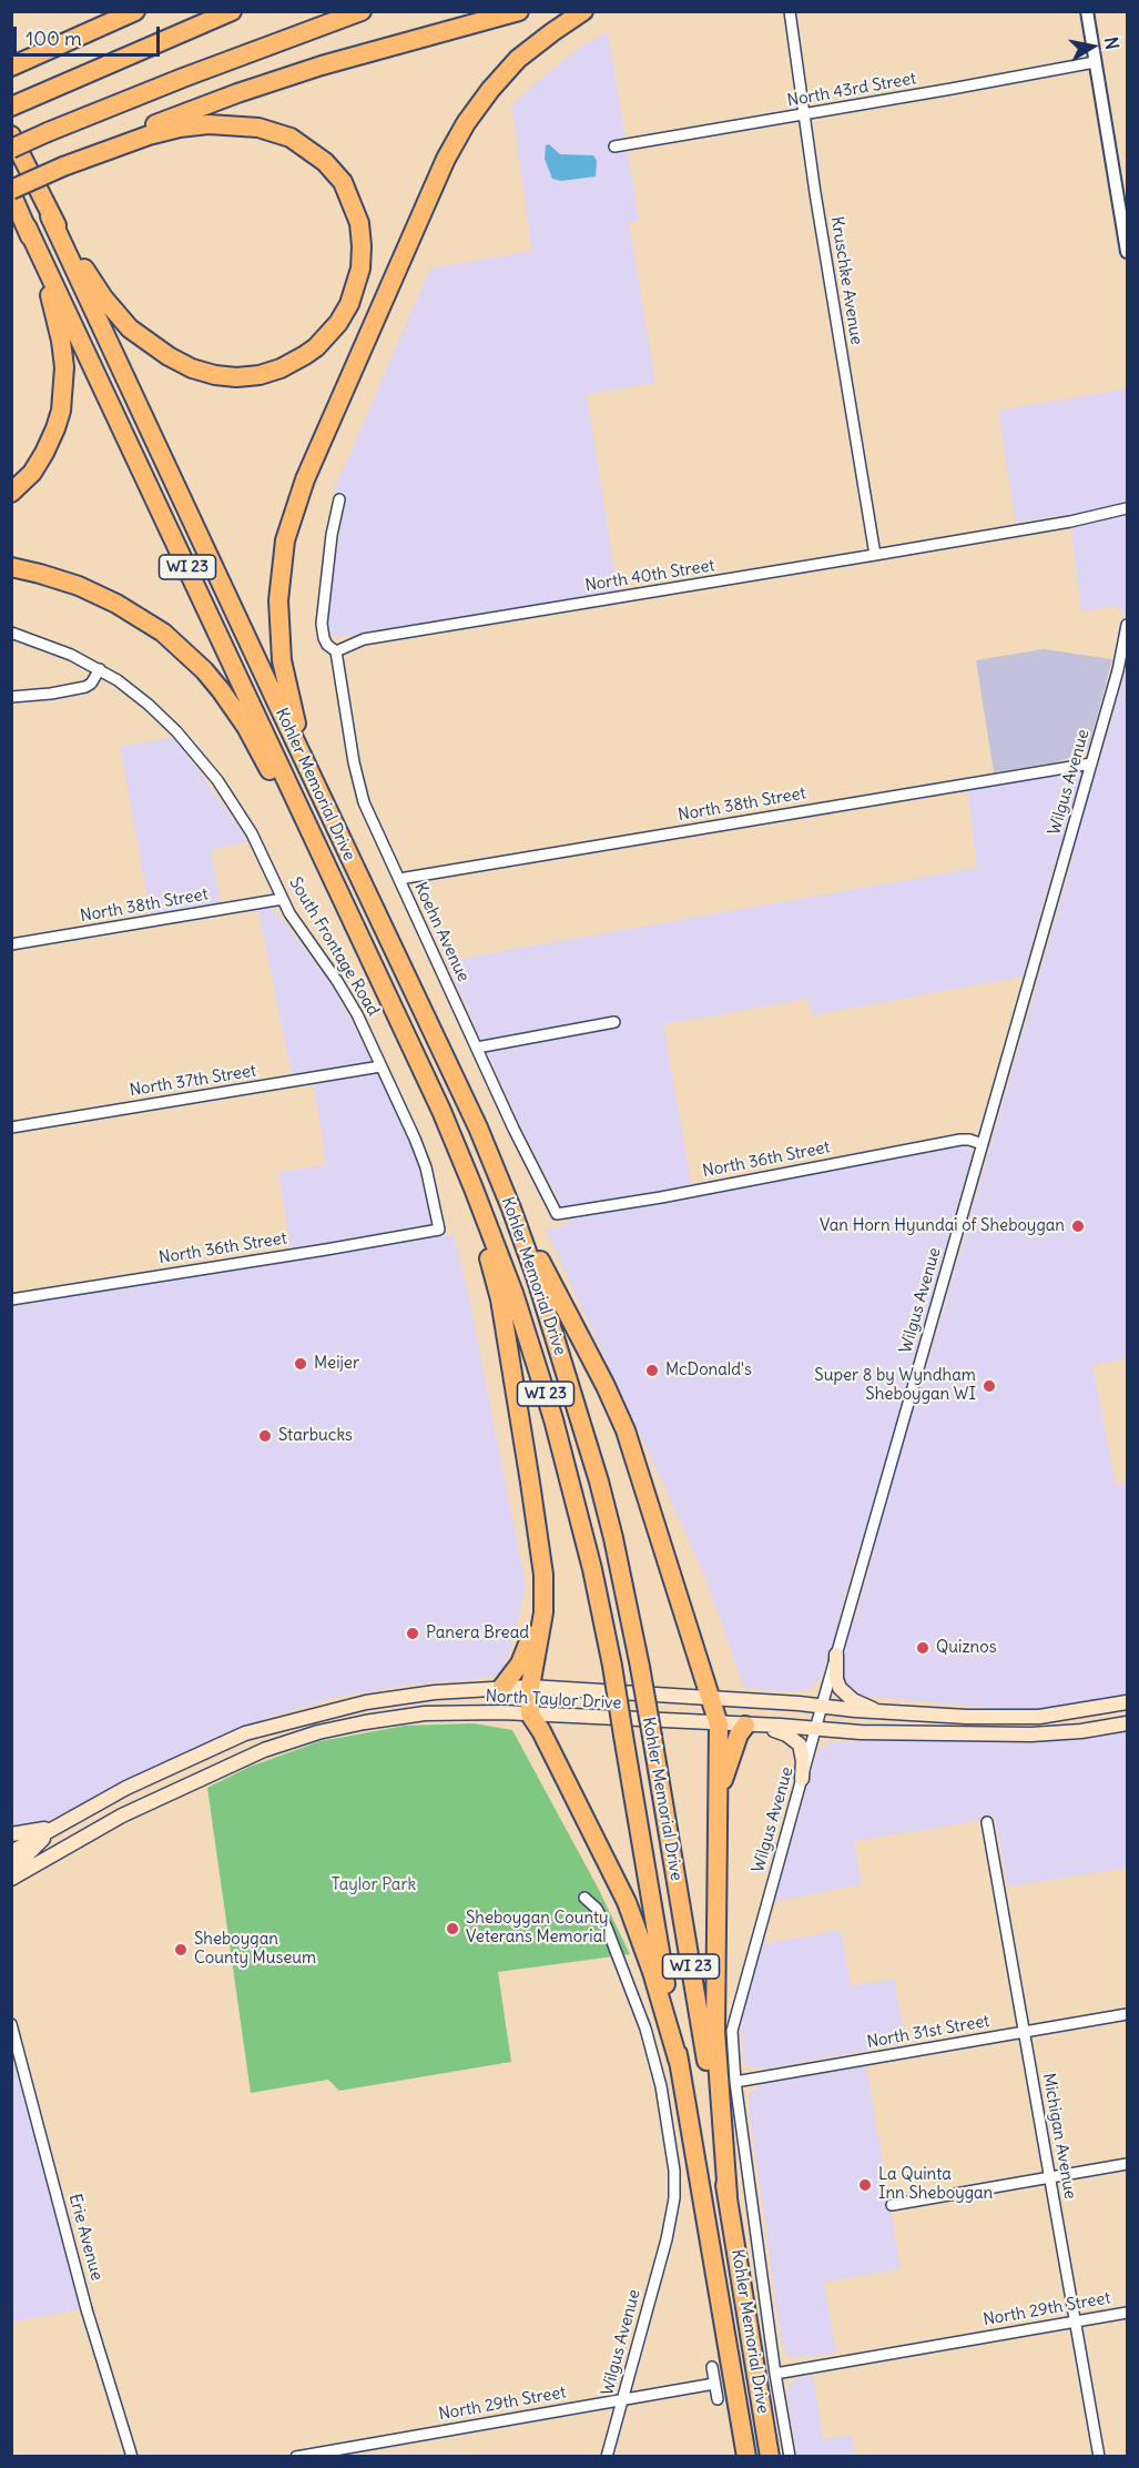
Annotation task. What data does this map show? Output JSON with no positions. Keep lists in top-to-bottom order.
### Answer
{
  "streets": {
    "highway": ["WI 23", "Kohler Memorial Drive"],
    "main road": ["North Taylor Drive"],
    "street": [
      "North 43rd Street",
      "Kruschke Avenue",
      "North 40th Street",
      "Wilgus Avenue",
      "North 38th Street",
      "Koehn Avenue",
      "South Frontage Road",
      "North 37th Street",
      "North 36th Street",
      "North 31st Street",
      "Michigan Avenue",
      "Erie Avenue",
      "North 29th Street"
    ]
  },
  "crossings": [
    ["North 43rd Street", "Kruschke Avenue"],
    ["Kruschke Avenue", "North 40th Street"],
    ["WI 23", "Kohler Memorial Drive"],
    ["North 40th Street", "Koehn Avenue"],
    ["Wilgus Avenue", "North 38th Street"],
    ["Wilgus Avenue", "North 36th Street"],
    ["Wilgus Avenue", "North Taylor Drive"],
    ["Wilgus Avenue", "North 31st Street"],
    ["Wilgus Avenue", "North 29th Street"],
    ["North 38th Street", "Koehn Avenue"],
    ["North 38th Street", "South Frontage Road"],
    ["Koehn Avenue", "North 36th Street"],
    ["South Frontage Road", "North 37th Street"],
    ["South Frontage Road", "North 36th Street"],
    ["North 31st Street", "Michigan Avenue"],
    ["Michigan Avenue", "North 29th Street"]
  ],
  "parks": ["Taylor Park"],
  "places": [
    "Van Horn Hyundai of Sheboygan",
    "Meijer",
    "McDonald's",
    "Super 8 by Wyndham Sheboygan WI",
    "Starbucks",
    "Panera Bread",
    "Quiznos",
    "Sheboygan County Veterans Memorial",
    "Sheboygan County Museum",
    "La Quinta Inn Sheboygan"
  ],
  "scale_bar": "100 m",
  "north": "right"
}
